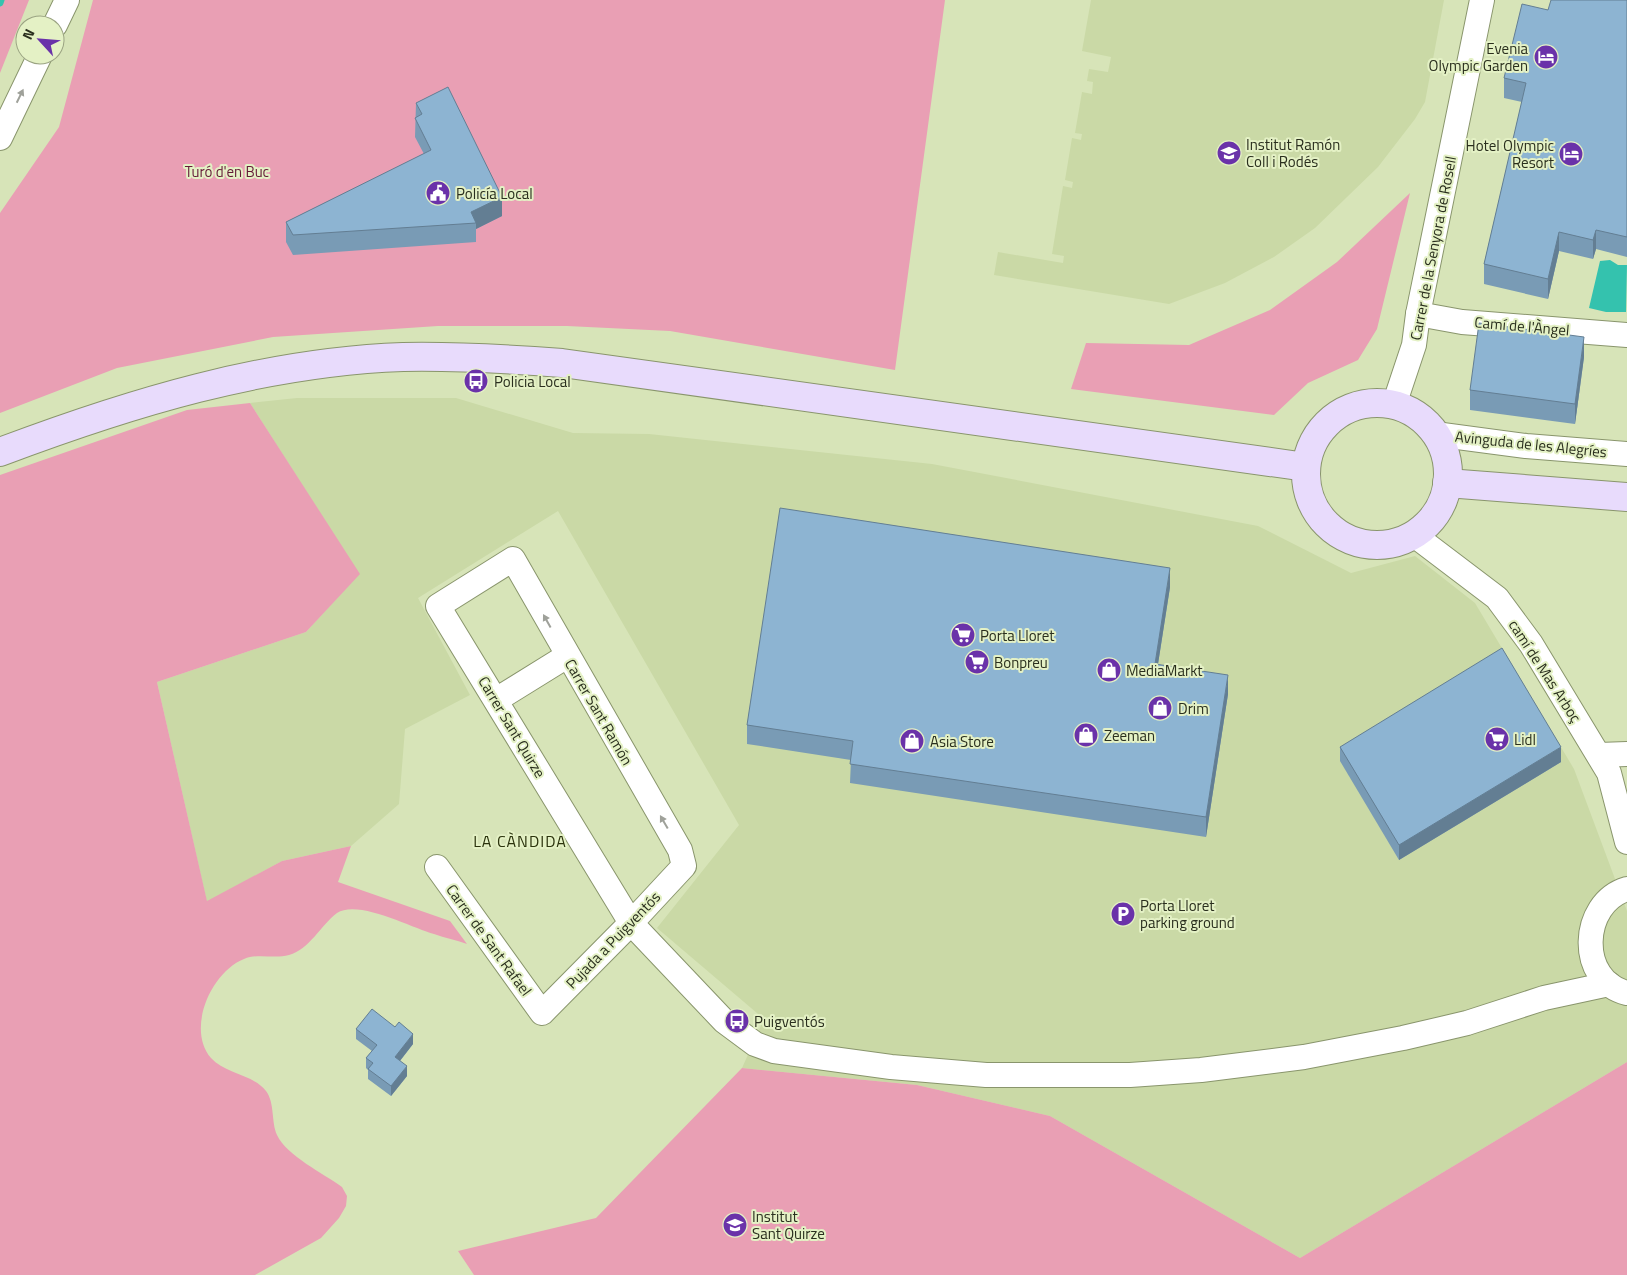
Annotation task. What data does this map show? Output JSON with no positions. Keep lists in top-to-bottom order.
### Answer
{
  "streets": {
    "street": [
      "Carrer de la Senyora de Rosell",
      "Camí de l'Àngel",
      "Avinguda de les Alegríes",
      "camí de Mas Arboç",
      "Carrer Sant Ramón",
      "Carrer Sant Quirze",
      "Carrer de Sant Rafael",
      "Pujada a Puigventós"
    ]
  },
  "crossings": [
    ["Carrer de la Senyora de Rosell", "Camí de l'Àngel"],
    ["Carrer de la Senyora de Rosell", "Avinguda de les Alegríes"],
    ["Carrer de la Senyora de Rosell", "camí de Mas Arboç"],
    ["Avinguda de les Alegríes", "camí de Mas Arboç"],
    ["Carrer Sant Ramón", "Carrer Sant Quirze"],
    ["Carrer Sant Ramón", "Pujada a Puigventós"],
    ["Carrer Sant Quirze", "Pujada a Puigventós"],
    ["Carrer de Sant Rafael", "Pujada a Puigventós"]
  ],
  "one_way": ["Carrer Sant Ramón"],
  "districts": ["LA CÀNDIDA"],
  "parks": ["Turó d'en Buc"],
  "places": {
    "hotel": ["Evenia Olympic Garden", "Hotel Olympic Resort"],
    "school or university": ["Institut Ramón Coll i Rodés", "Institut Sant Quirze"],
    "public building": ["Policía Local"],
    "bus stop": ["Policia Local", "Puigventós"],
    "supermarket": ["Porta Lloret", "Bonpreu", "Lidl"],
    "shop": [
      "MediaMarkt",
      "Drim",
      "Zeeman",
      "Asia Store"
    ],
    "parking": ["Porta Lloret parking ground"]
  },
  "north": "top left"
}
